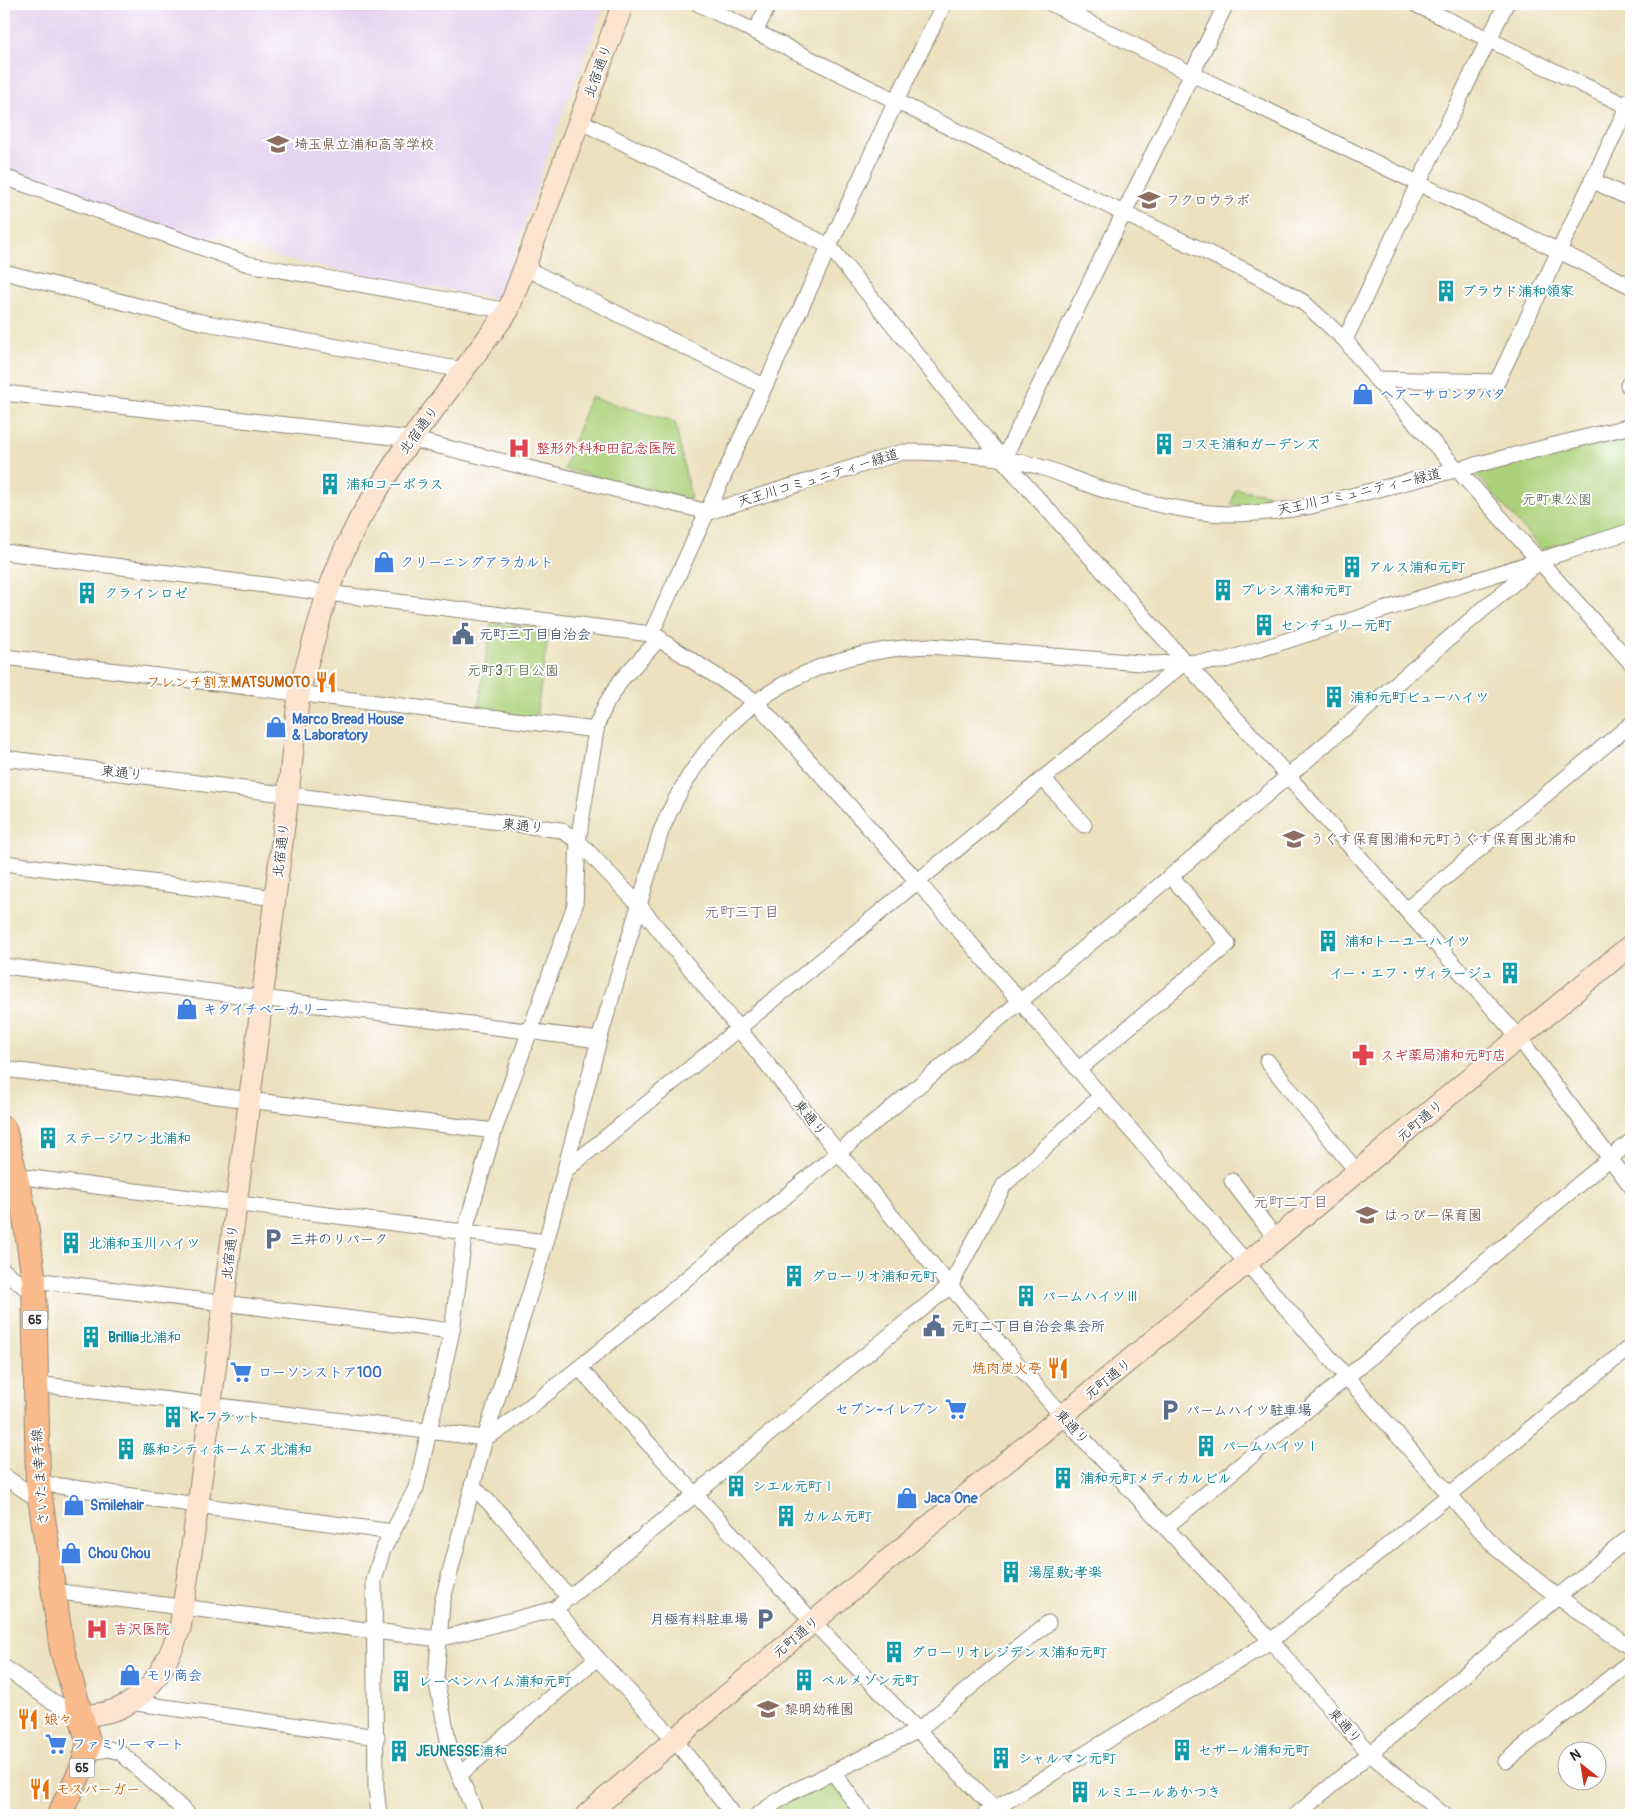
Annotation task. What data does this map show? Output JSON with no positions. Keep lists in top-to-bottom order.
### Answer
{
  "streets": {
    "main road": ["65", "さいたま幸手線"],
    "street": [
      "北宿通り",
      "天王川コミュニティー緑道",
      "東通り",
      "元町通り"
    ]
  },
  "crossings": [
    ["北宿通り", "東通り"],
    ["北宿通り", "さいたま幸手線"],
    ["東通り", "元町通り"],
    ["65", "さいたま幸手線"]
  ],
  "districts": ["元町三丁目", "元町二丁目"],
  "parks": ["元町東公園", "元町3丁目公園"],
  "places": {
    "school or university": [
      "埼玉県立浦和高等学校",
      "フクロウラボ",
      "うぐす保育園浦和元町うぐす保育園北浦和",
      "はっぴー保育園",
      "黎明幼稚園"
    ],
    "building": [
      "プラウド浦和領家",
      "コスモ浦和ガーデンズ",
      "浦和コーポラス",
      "アルス浦和元町",
      "プレシス浦和元町",
      "クラインロゼ",
      "センチュリー元町",
      "浦和元町ビューハイツ",
      "浦和トーユーハイツ",
      "イー・エフ・ヴィラージュ",
      "ステージワン北浦和",
      "北浦和玉川ハイツ",
      "グローリオ浦和元町",
      "パームハイツⅢ",
      "Brillia北浦和",
      "K-フラット",
      "パームハイツⅠ",
      "藤和シティホームズ 北浦和",
      "浦和元町メディカルビル",
      "シエル元町Ⅰ",
      "カルム元町",
      "湯屋敷;孝楽",
      "グローリオレジデンス浦和元町",
      "ベルメゾン元町",
      "レーベンハイム浦和元町",
      "セザール浦和元町",
      "JEUNESSE浦和",
      "シャルマン元町",
      "ルミエールあかつき"
    ],
    "shop": [
      "ヘアーサロンタバタ",
      "クリーニングアラカルト",
      "Marco Bread House & Laboratory",
      "キタイチベーカリー",
      "Jaca One",
      "Smilehair",
      "Chou Chou",
      "モリ商会"
    ],
    "hospital": ["整形外科和田記念医院", "吉沢医院"],
    "public building": ["元町三丁目自治会", "元町二丁目自治会集会所"],
    "restaurant": [
      "フレンチ割烹MATSUMOTO",
      "焼肉炭火亭",
      "娘々",
      "モスバーガー"
    ],
    "pharmacy": ["スギ薬局浦和元町店"],
    "parking": ["三井のリパーク", "パームハイツ駐車場", "月極有料駐車場"],
    "supermarket": ["ローソンストア100", "セブン-イレブン", "ファミリーマート"]
  },
  "north": "top left"
}
